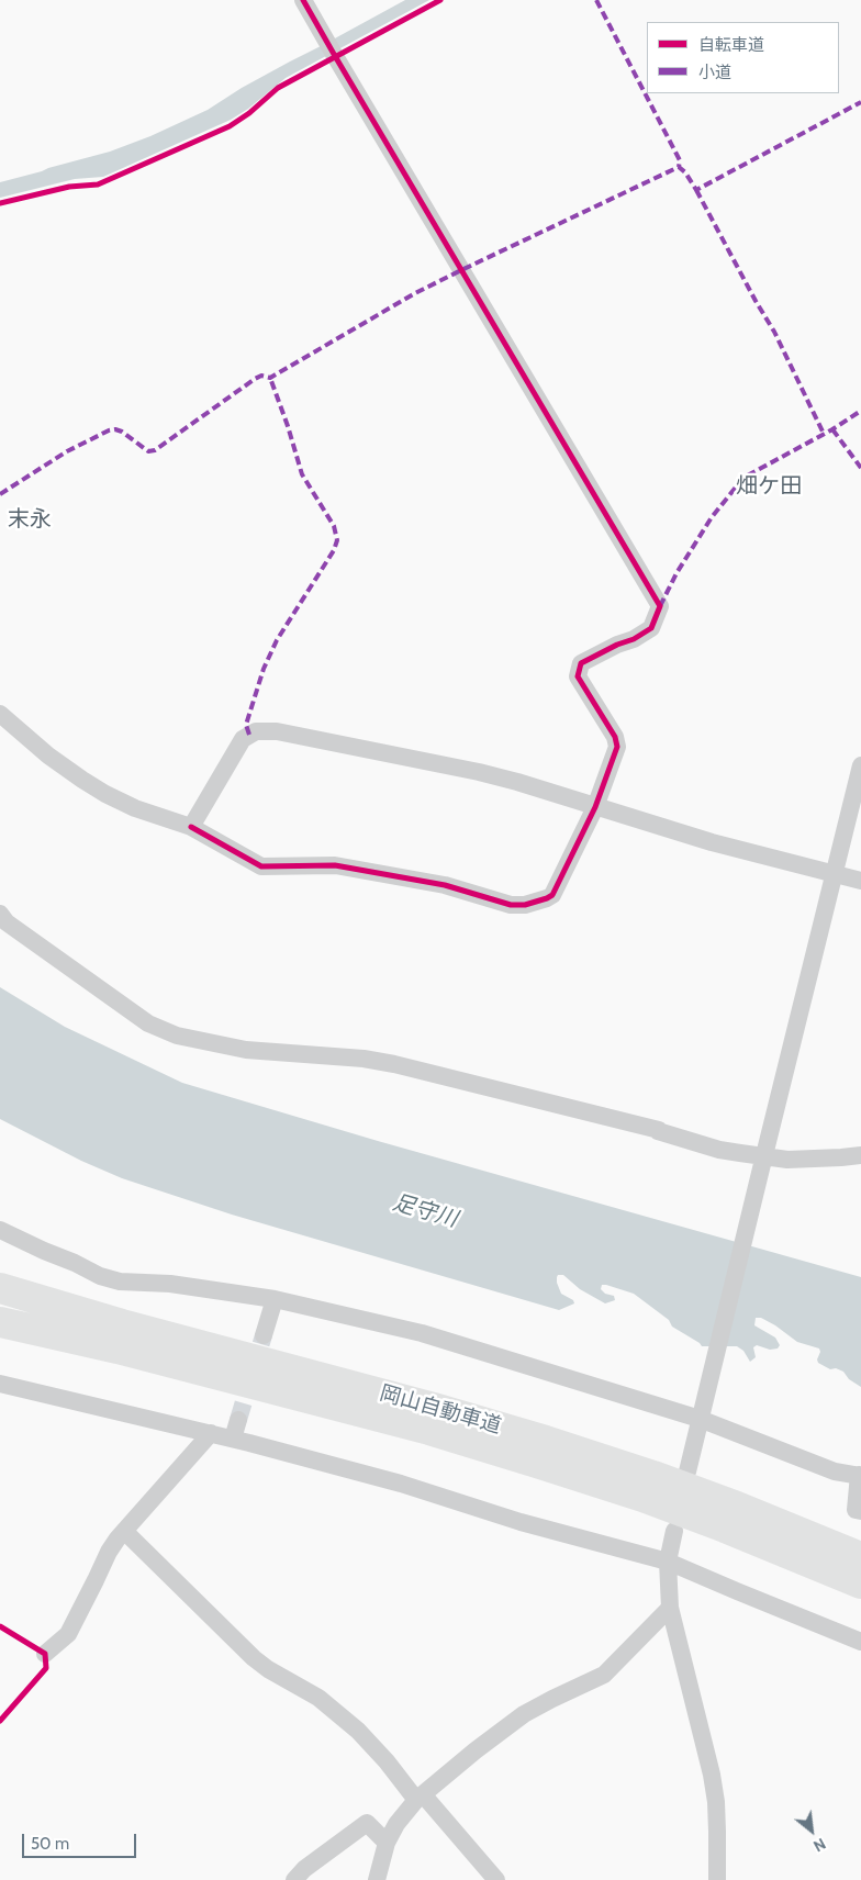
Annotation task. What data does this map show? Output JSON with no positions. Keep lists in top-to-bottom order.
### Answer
{
  "streets": {
    "highway": ["岡山自動車道"]
  },
  "districts": ["畑ケ田", "末永"],
  "water": ["足守川"],
  "legend": ["自転車道", "小道"],
  "scale_bar": "50 m",
  "north": "bottom right"
}
